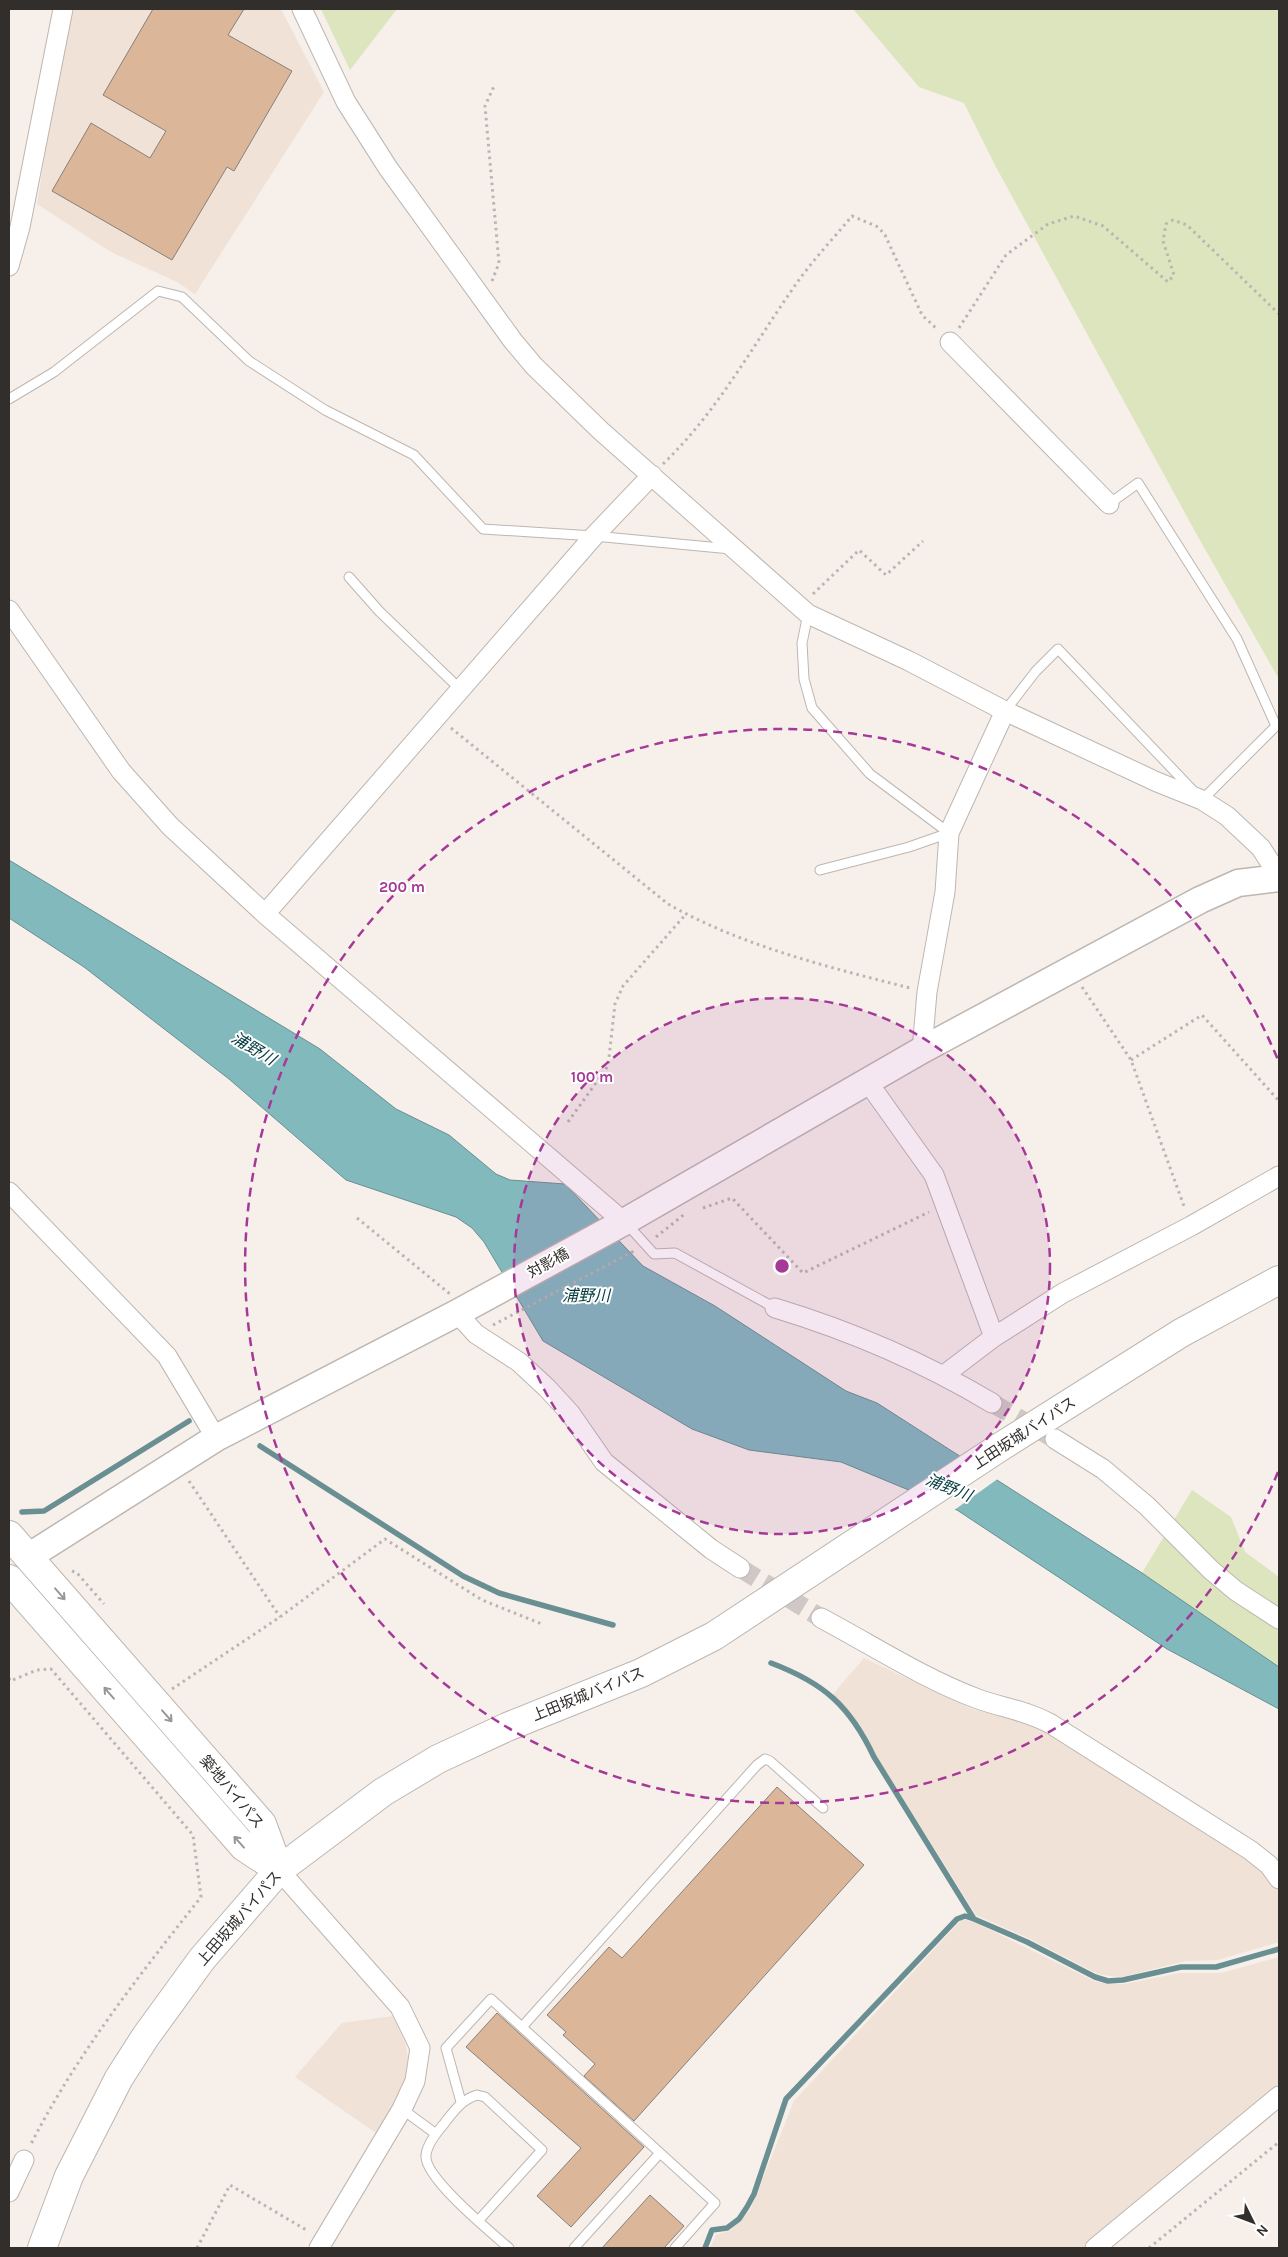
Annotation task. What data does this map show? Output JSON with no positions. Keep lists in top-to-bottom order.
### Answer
{
  "streets": {
    "highway": ["上田坂城バイパス", "築地バイパス"],
    "street": ["対影橋"]
  },
  "crossings": [
    ["対影橋", "築地バイパス"],
    ["上田坂城バイパス", "築地バイパス"]
  ],
  "water": ["浦野川"],
  "north": "bottom right",
  "rings": ["200 m", "100 m"]
}
